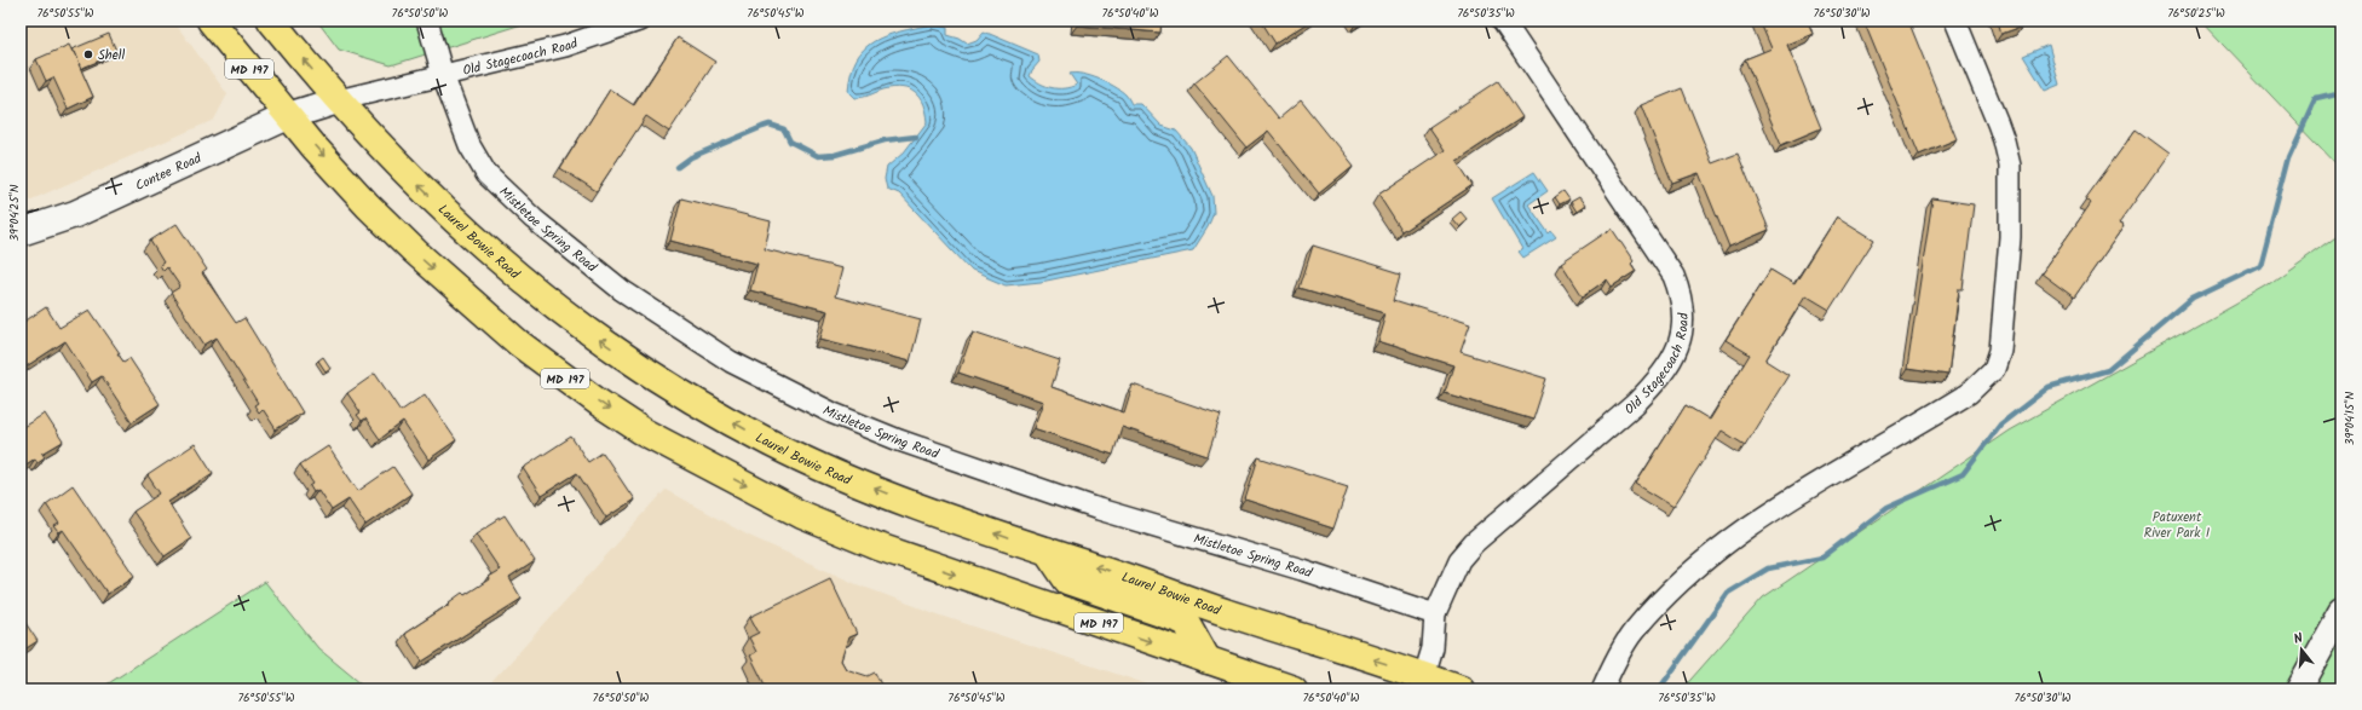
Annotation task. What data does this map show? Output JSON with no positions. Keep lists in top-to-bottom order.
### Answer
{
  "streets": {
    "main road": ["MD 197", "Laurel Bowie Road"],
    "street": ["Old Stagecoach Road", "Contee Road", "Mistletoe Spring Road"]
  },
  "crossings": [
    ["Old Stagecoach Road", "MD 197"],
    ["Old Stagecoach Road", "Contee Road"],
    ["Old Stagecoach Road", "Mistletoe Spring Road"],
    ["Old Stagecoach Road", "Laurel Bowie Road"],
    ["MD 197", "Contee Road"]
  ],
  "parks": ["Patuxent River Park I"],
  "places": ["Shell"],
  "north": "top",
  "coordinates": [
    "76°50'55\"W",
    "76°50'50\"W",
    "76°50'45\"W",
    "76°50'40\"W",
    "76°50'35\"W",
    "76°50'30\"W",
    "76°50'25\"W",
    "39°04'25\"N",
    "39°04'15\"N"
  ]
}
